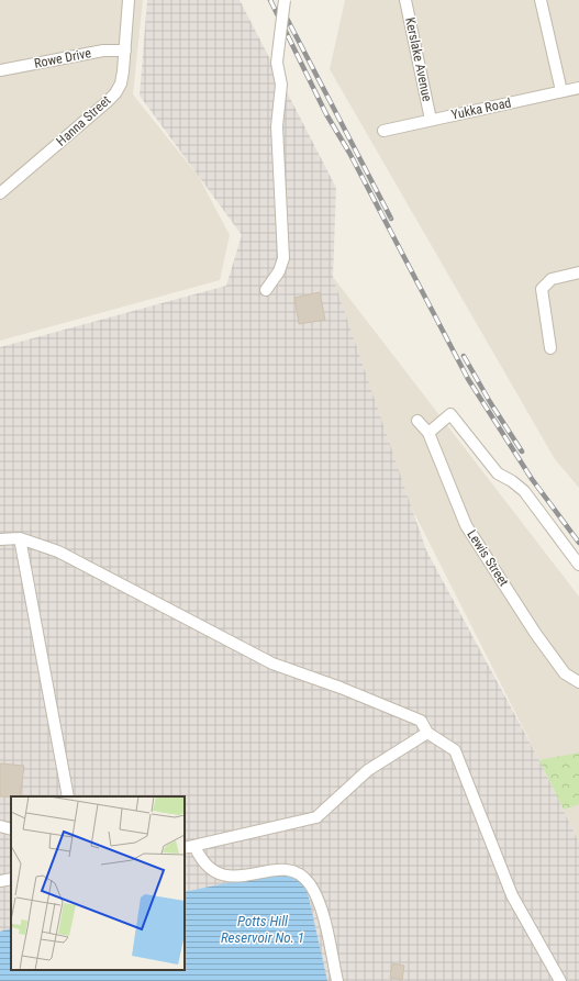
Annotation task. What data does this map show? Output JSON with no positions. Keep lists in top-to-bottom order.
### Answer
{
  "streets": {
    "street": [
      "Rowe Drive",
      "Kerslake Avenue",
      "Yukka Road",
      "Hanna Street",
      "Lewis Street"
    ]
  },
  "crossings": [
    ["Rowe Drive", "Hanna Street"],
    ["Kerslake Avenue", "Yukka Road"]
  ],
  "water": ["Potts Hill Reservoir No. 1"]
}
